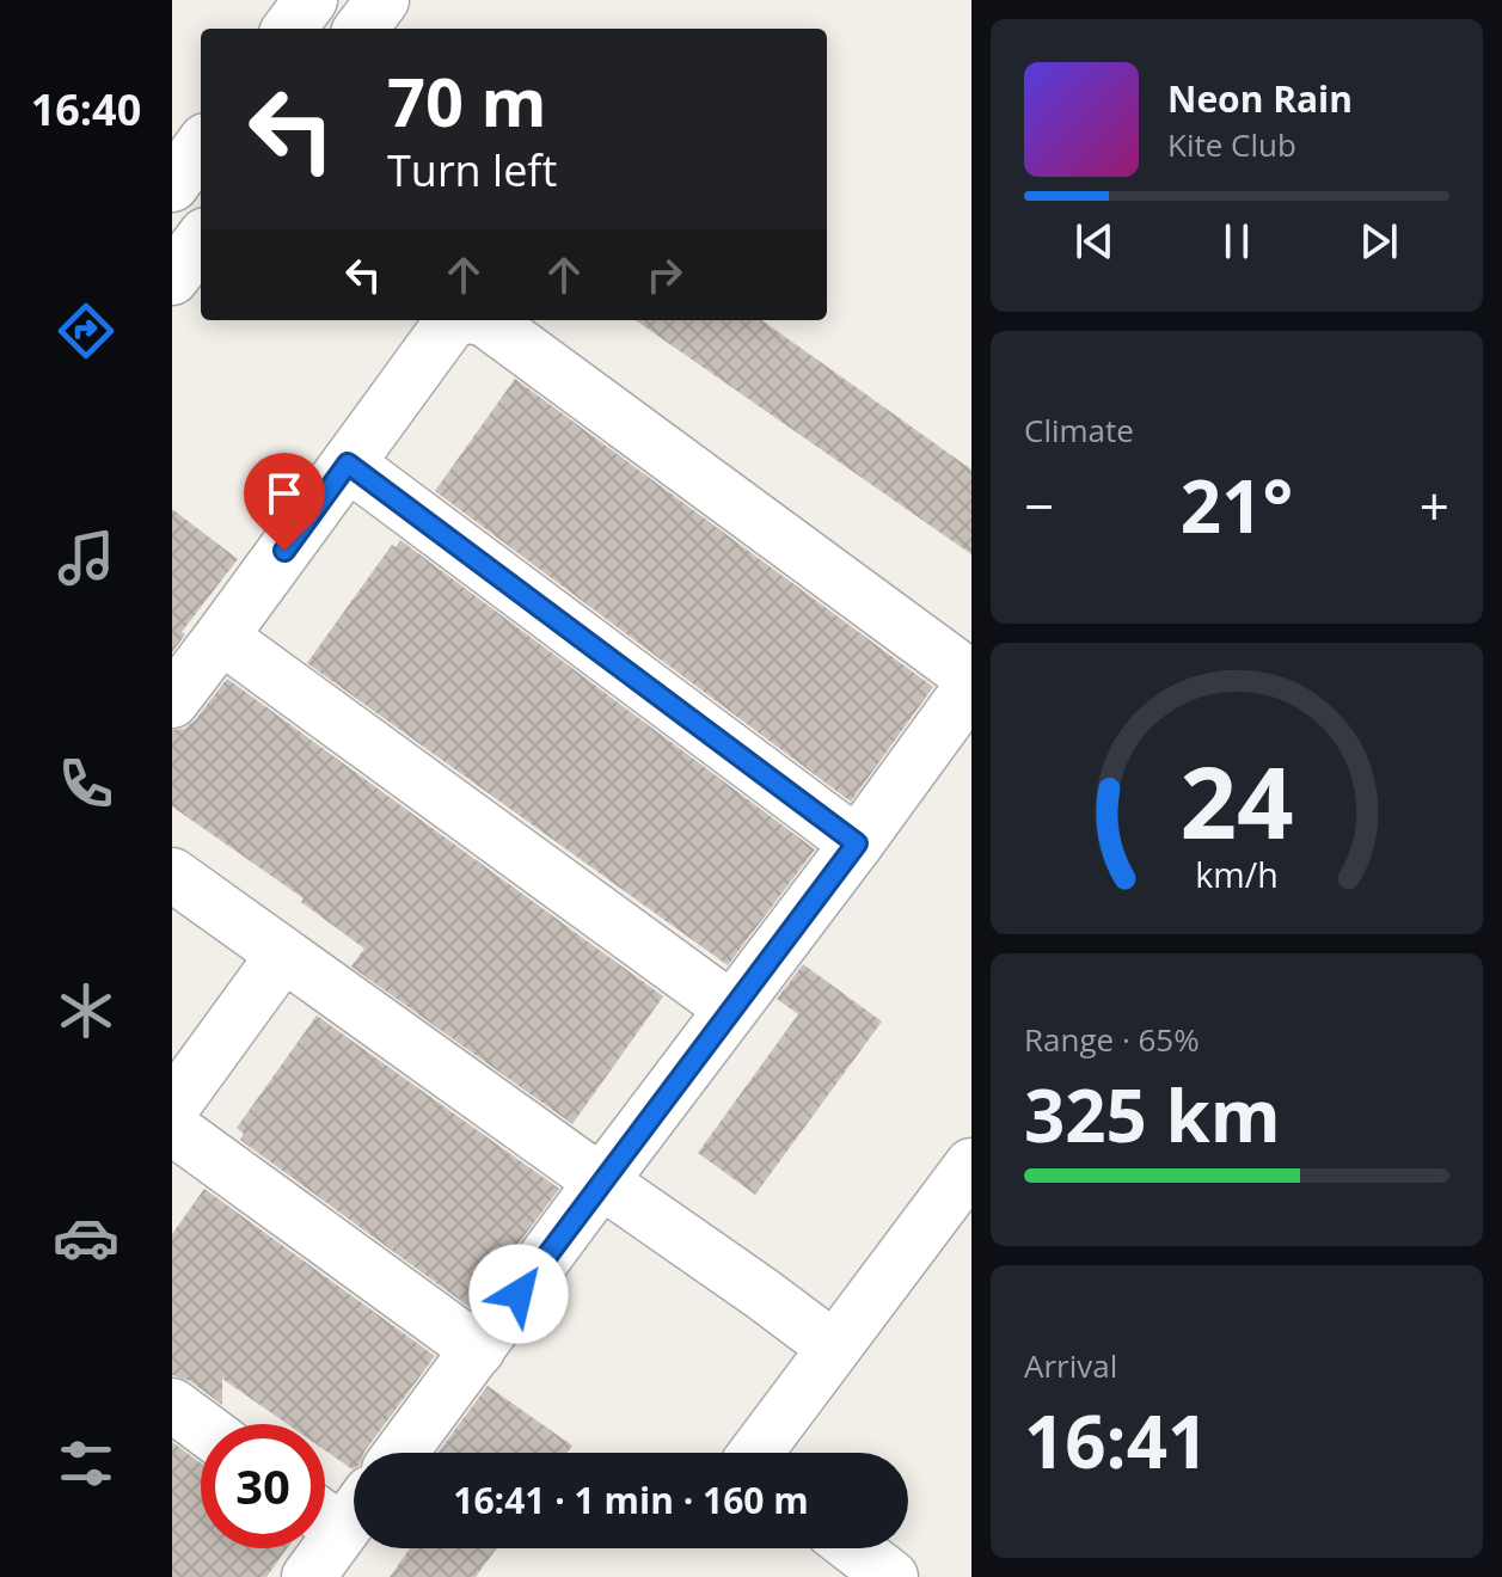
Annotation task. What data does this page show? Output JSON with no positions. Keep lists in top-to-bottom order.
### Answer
{
  "page": {
    "tabs": "16:40",
    "turn": ["70 m", "Turn left"],
    "song": ["Neon Rain", "Kite Club"],
    "tile": [
      "Climate",
      ["Range · 65%", "325 km"],
      ["Arrival", "16:41"]
    ],
    "heat": ["−", "21°", "+"],
    "limit": "30",
    "trip": "16:41 · 1 min · 160 m",
    "gauge": ["24", "km/h"]
  }
}
